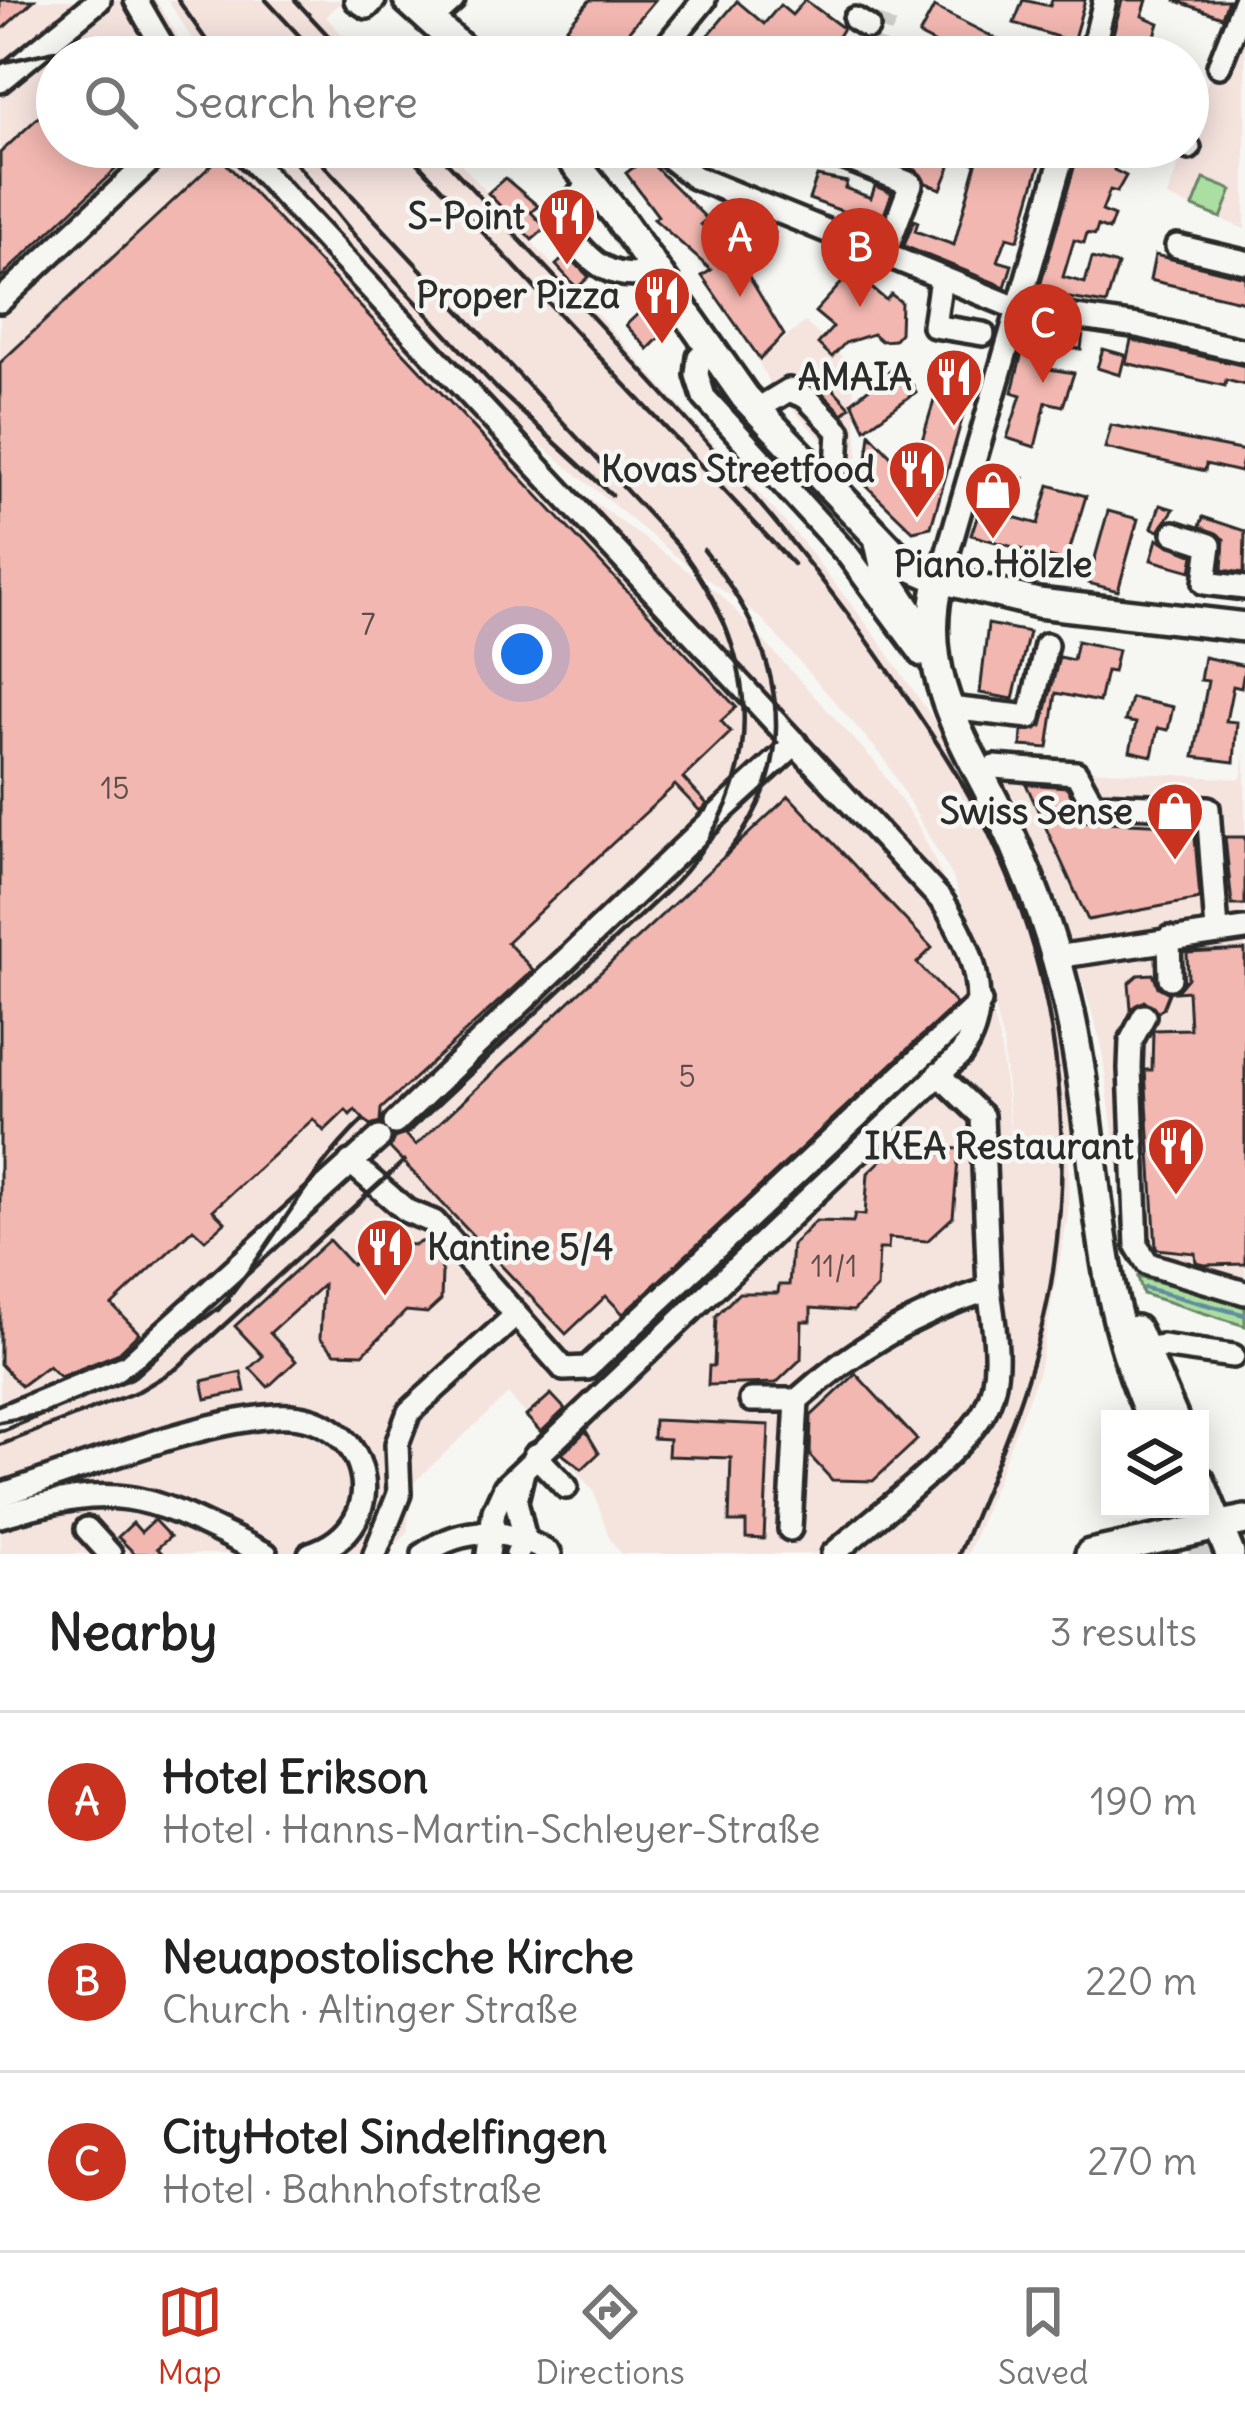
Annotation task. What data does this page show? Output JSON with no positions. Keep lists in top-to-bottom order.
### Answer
{
  "places": {
    "restaurant": [
      "S-Point",
      "Proper Pizza",
      "AMAIA",
      "Kovas Streetfood",
      "IKEA Restaurant",
      "Kantine 5/4"
    ],
    "shop": ["Piano Hölzle", "Swiss Sense"]
  },
  "house_numbers": [
    "7",
    "15",
    "5",
    "11/1"
  ],
  "page": {
    "search": "Search here",
    "pins": ["A", "B", "C"],
    "heading": ["Nearby", "3 results"],
    "list": [
      {
        "mark": "A",
        "name": "Hotel Erikson",
        "note": "Hotel · Hanns-Martin-Schleyer-Straße",
        "value": "190 m"
      },
      {
        "mark": "B",
        "name": "Neuapostolische Kirche",
        "note": "Church · Altinger Straße",
        "value": "220 m"
      },
      {
        "mark": "C",
        "name": "CityHotel Sindelfingen",
        "note": "Hotel · Bahnhofstraße",
        "value": "270 m"
      }
    ],
    "nav": ["Map", "Directions", "Saved"]
  }
}
